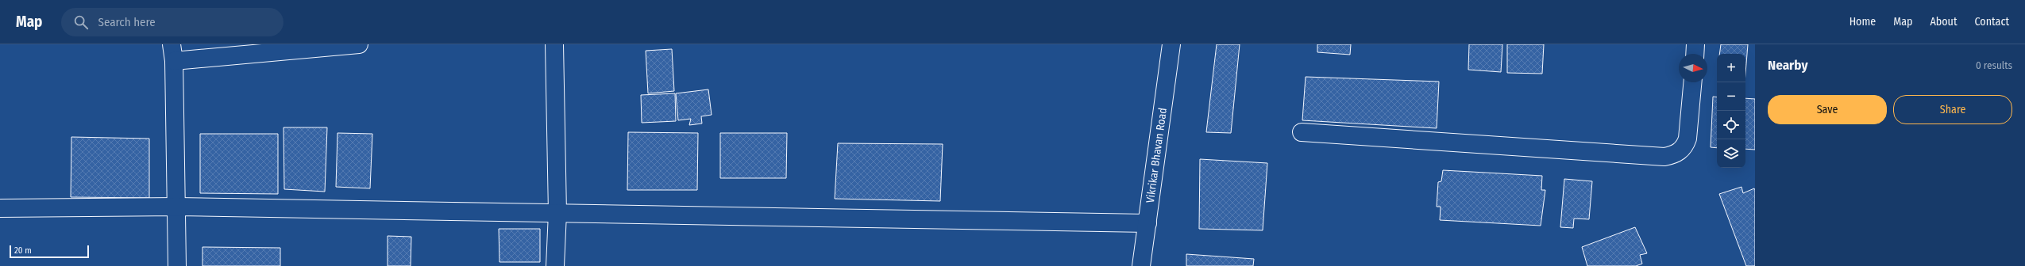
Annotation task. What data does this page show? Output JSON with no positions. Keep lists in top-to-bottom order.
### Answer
{
  "streets": {
    "street": ["Vikrikar Bhavan Road"]
  },
  "scale_bar": "20 m",
  "north": "right",
  "page": {
    "header": "Map",
    "search": "Search here",
    "nav": [
      "Home",
      "Map",
      "About",
      "Contact"
    ],
    "heading": ["Nearby", "0 results"],
    "map_buttons": ["+", "−"],
    "buttons": ["Save", "Share"],
    "scale": "20 m"
  }
}
